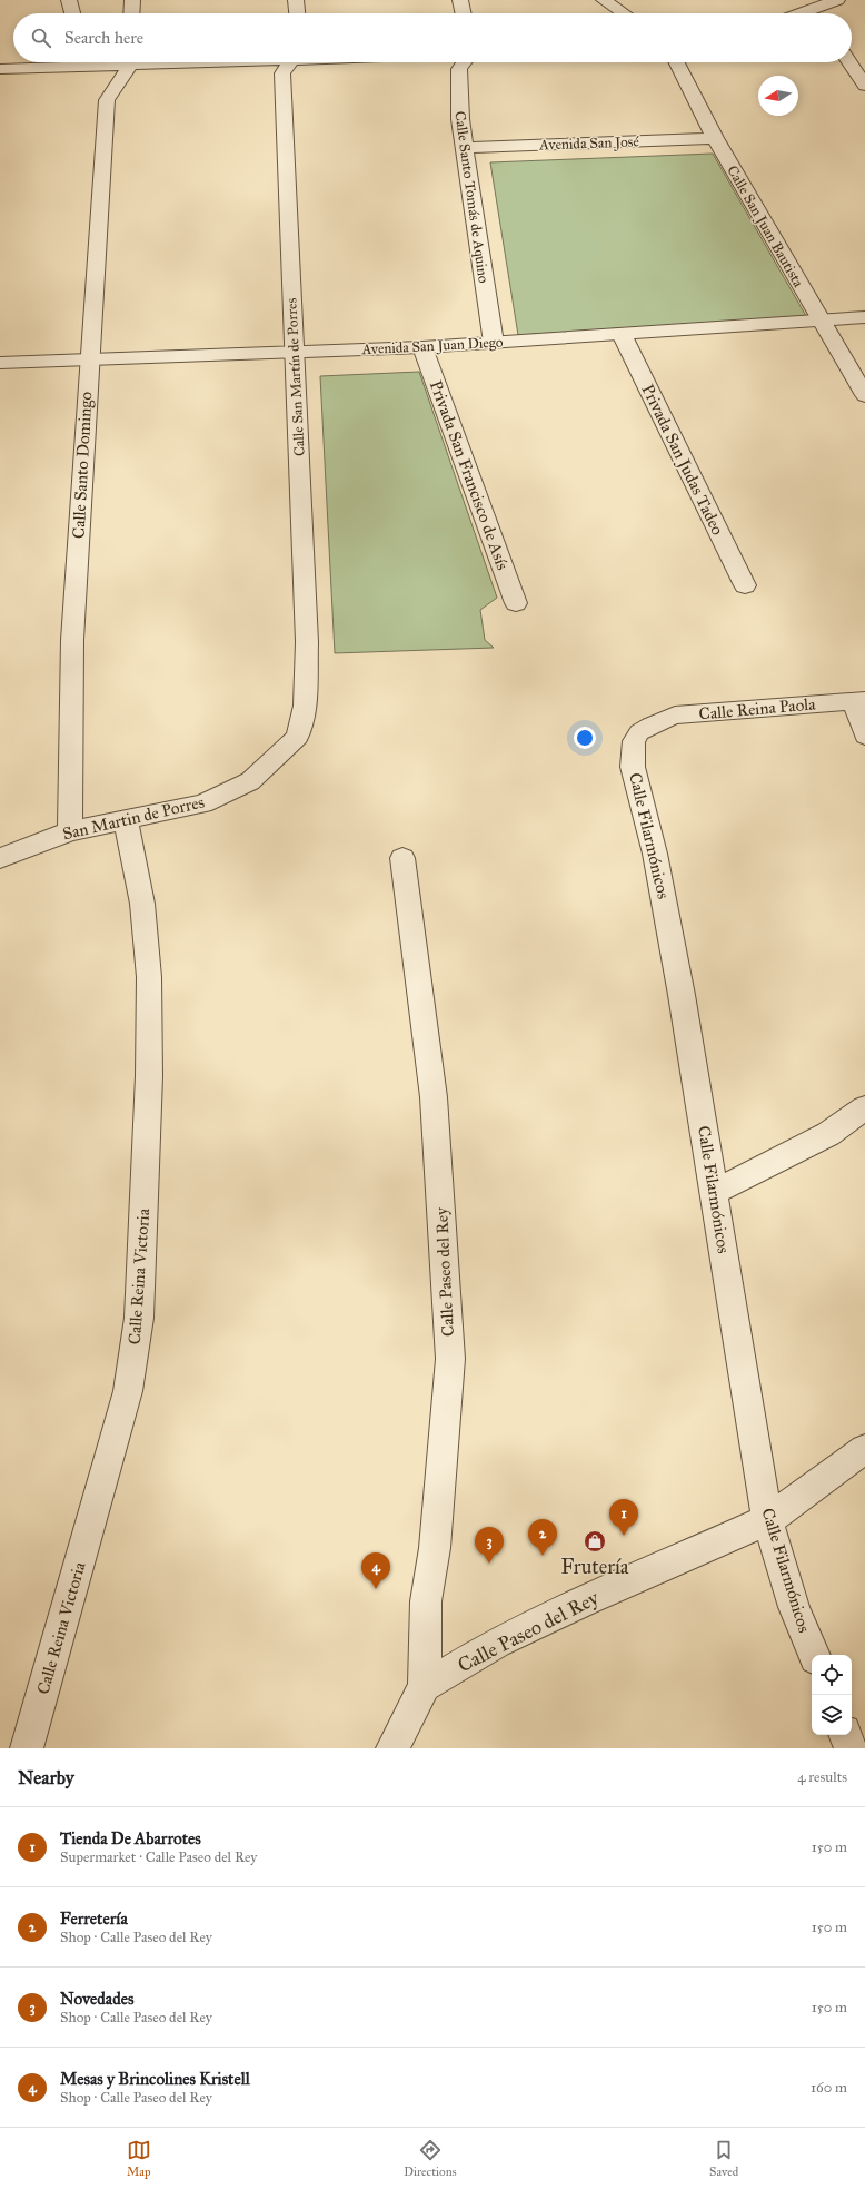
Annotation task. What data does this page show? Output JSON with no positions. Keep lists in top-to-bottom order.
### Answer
{
  "streets": {
    "street": [
      "Avenida San José",
      "Calle Santo Tomás de Aquino",
      "Calle San Juan Bautista",
      "Avenida San Juan Diego",
      "Calle San Martín de Porres",
      "Privada San Judas Tadeo",
      "Calle Santo Domingo",
      "Privada San Francisco de Asís",
      "Calle Reina Paola",
      "San Martin de Porres",
      "Calle Filarmónicos",
      "Calle Paseo del Rey",
      "Calle Reina Victoria"
    ]
  },
  "crossings": [
    ["Avenida San José", "Calle Santo Tomás de Aquino"],
    ["Avenida San José", "Calle San Juan Bautista"],
    ["Calle Santo Tomás de Aquino", "Avenida San Juan Diego"],
    ["Calle San Juan Bautista", "Avenida San Juan Diego"],
    ["Avenida San Juan Diego", "Calle San Martín de Porres"],
    ["Avenida San Juan Diego", "Privada San Judas Tadeo"],
    ["Avenida San Juan Diego", "Calle Santo Domingo"],
    ["Avenida San Juan Diego", "Privada San Francisco de Asís"],
    ["Calle San Martín de Porres", "San Martin de Porres"],
    ["Calle Santo Domingo", "San Martin de Porres"],
    ["Calle Reina Paola", "Calle Filarmónicos"],
    ["San Martin de Porres", "Calle Reina Victoria"],
    ["Calle Filarmónicos", "Calle Paseo del Rey"]
  ],
  "places": {
    "shop": ["Frutería"]
  },
  "north": "left",
  "page": {
    "search": "Search here",
    "pins": [
      "1",
      "2",
      "3",
      "4"
    ],
    "heading": ["Nearby", "4 results"],
    "list": [
      {
        "mark": "1",
        "name": "Tienda De Abarrotes",
        "note": "Supermarket · Calle Paseo del Rey",
        "value": "150 m"
      },
      {
        "mark": "2",
        "name": "Ferretería",
        "note": "Shop · Calle Paseo del Rey",
        "value": "150 m"
      },
      {
        "mark": "3",
        "name": "Novedades",
        "note": "Shop · Calle Paseo del Rey",
        "value": "150 m"
      },
      {
        "mark": "4",
        "name": "Mesas y Brincolines Kristell",
        "note": "Shop · Calle Paseo del Rey",
        "value": "160 m"
      }
    ],
    "nav": ["Map", "Directions", "Saved"]
  }
}
